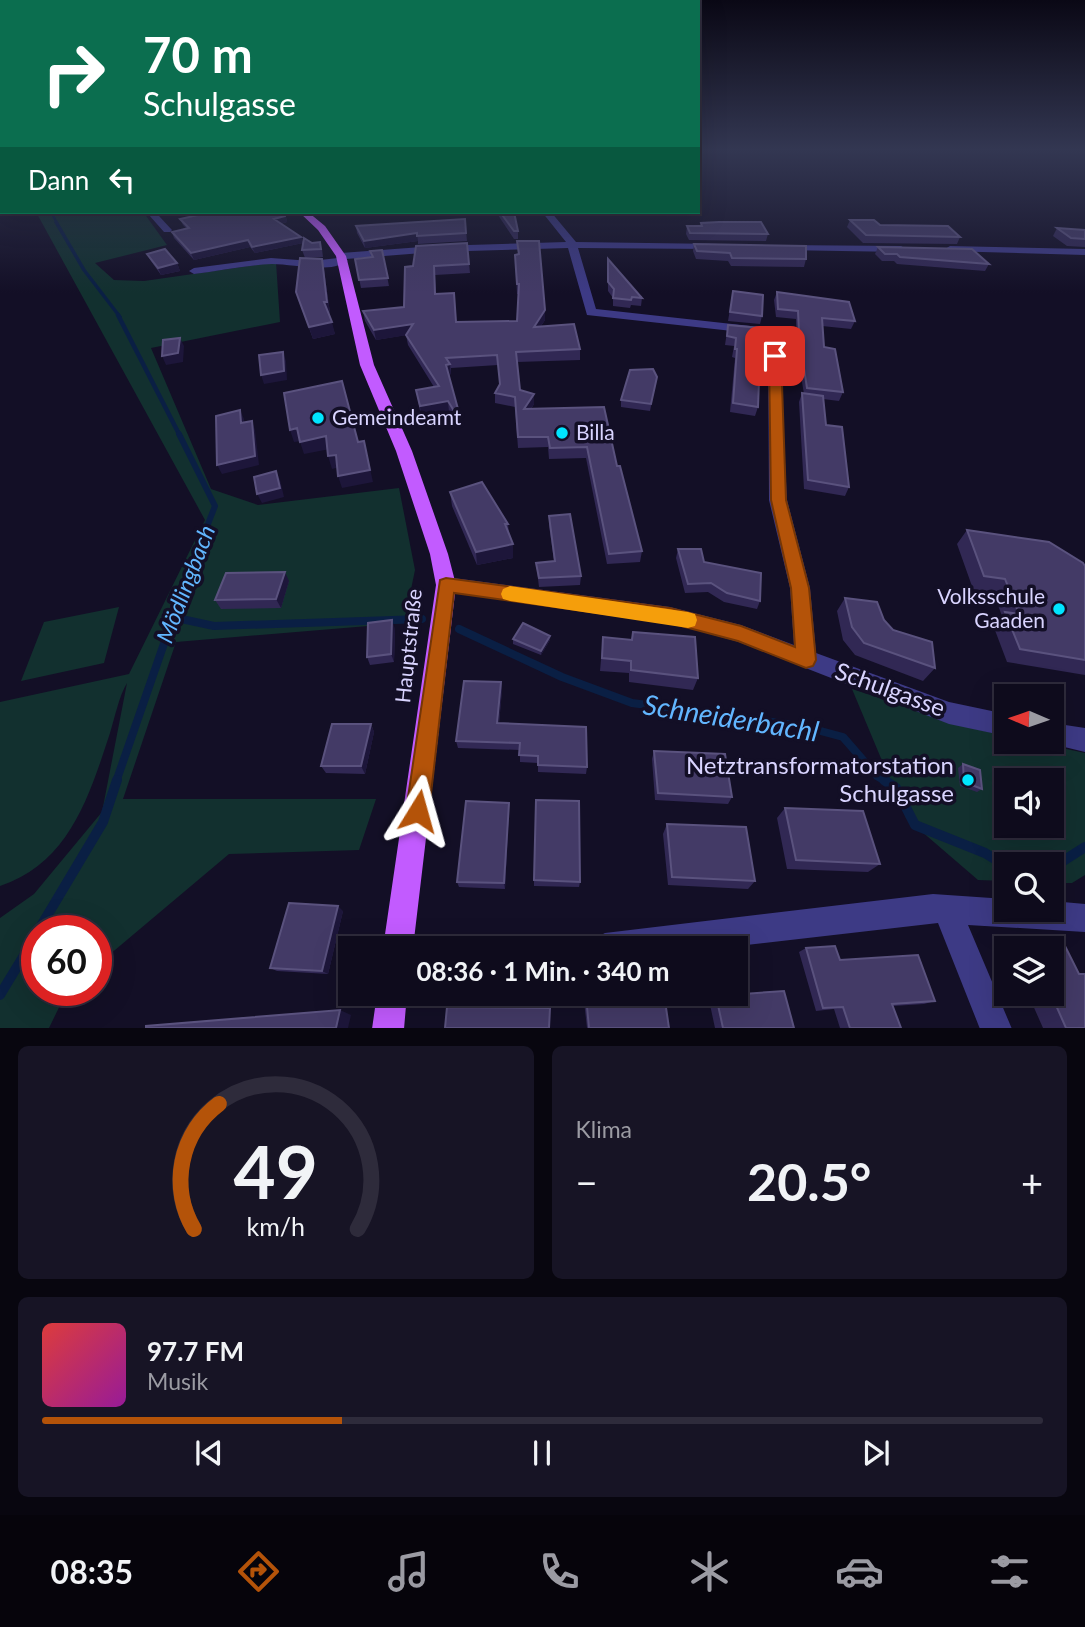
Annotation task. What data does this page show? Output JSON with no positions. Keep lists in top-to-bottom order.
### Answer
{
  "streets": {
    "main road": ["Hauptstraße"],
    "street": ["Schulgasse"]
  },
  "crossings": [
    ["Hauptstraße", "Schulgasse"]
  ],
  "water": ["Mödlingbach", "Schneiderbachl"],
  "places": [
    "Gemeindeamt",
    "Billa",
    "Volksschule Gaaden",
    "Netztransformatorstation Schulgasse"
  ],
  "north": "left",
  "page": {
    "turn": ["70 m", "Schulgasse"],
    "then": "Dann",
    "limit": "60",
    "trip": "08:36 · 1 Min. · 340 m",
    "tile": "Klima",
    "heat": ["−", "20.5°", "+"],
    "song": ["97.7 FM", "Musik"],
    "tabs": "08:35",
    "gauge": ["49", "km/h"]
  }
}
